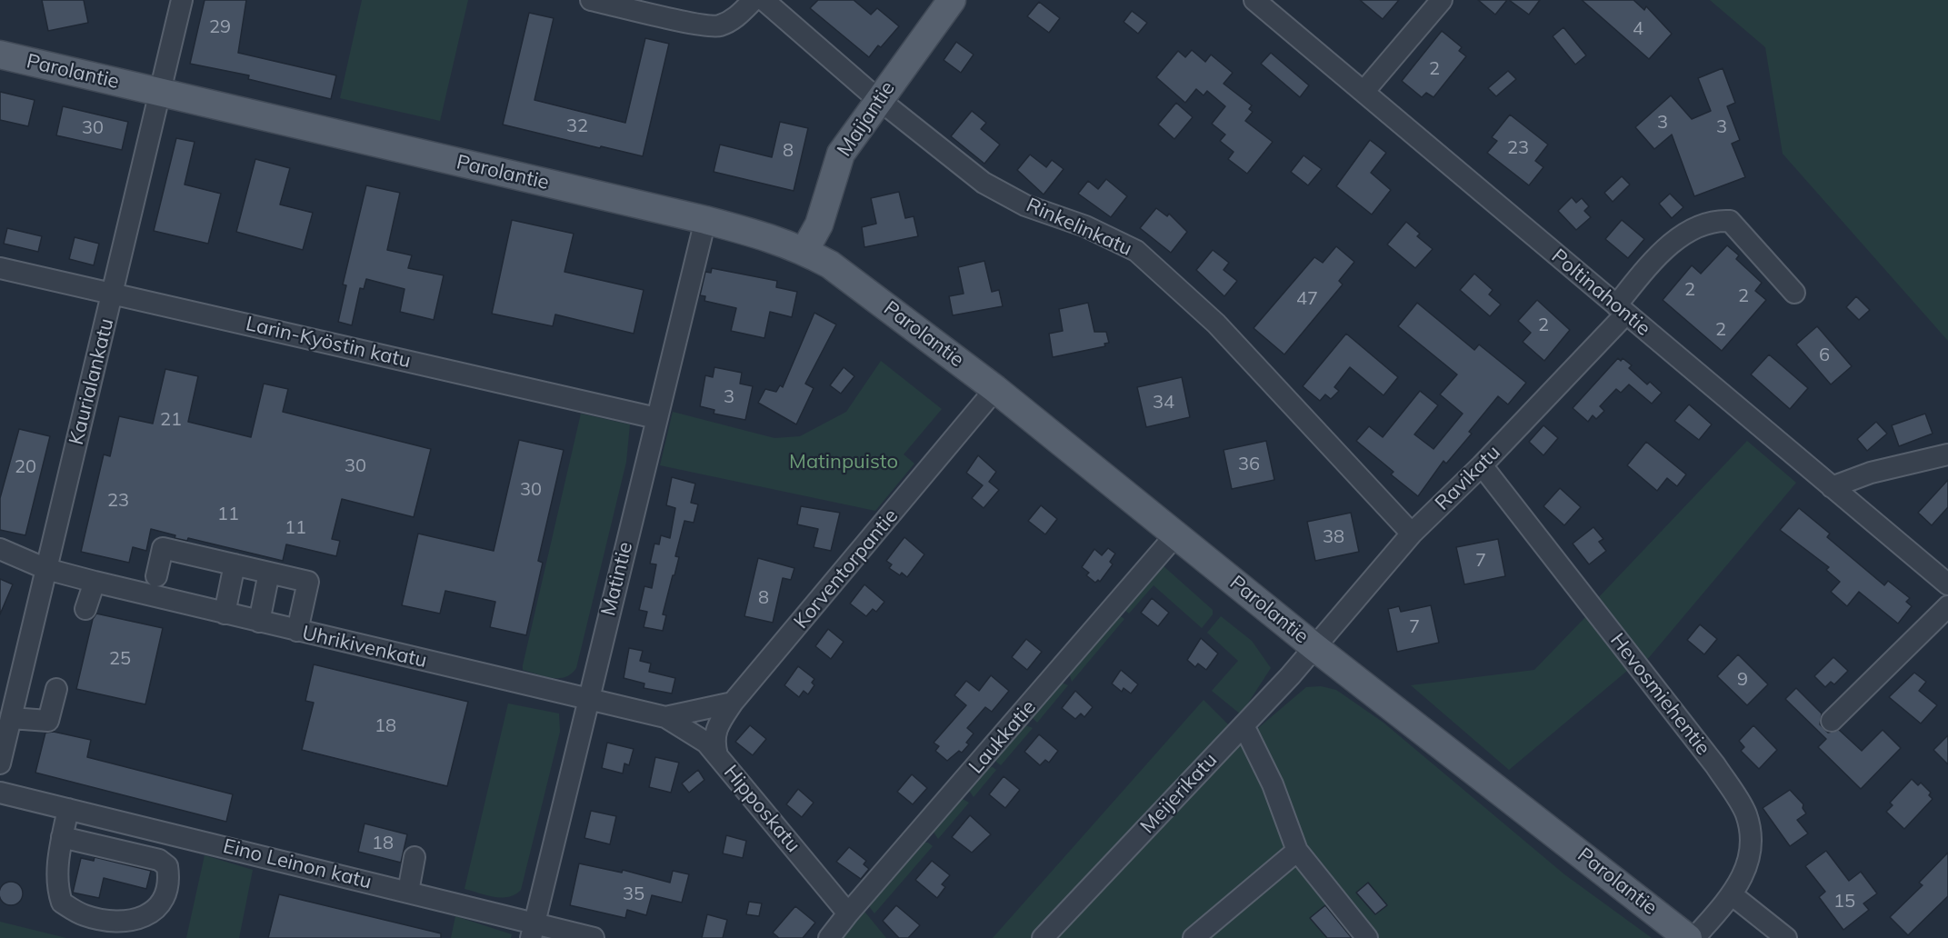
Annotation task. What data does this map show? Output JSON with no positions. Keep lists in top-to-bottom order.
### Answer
{
  "streets": {
    "main road": ["Parolantie", "Maijantie"],
    "street": [
      "Rinkelinkatu",
      "Poltinahontie",
      "Larin-Kyöstin katu",
      "Kaurialankatu",
      "Ravikatu",
      "Korventorpantie",
      "Matintie",
      "Uhrikivenkatu",
      "Hevosmiehentie",
      "Laukkatie",
      "Meijerikatu",
      "Hipposkatu",
      "Eino Leinon katu"
    ]
  },
  "crossings": [
    ["Parolantie", "Maijantie"],
    ["Parolantie", "Kaurialankatu"],
    ["Parolantie", "Ravikatu"],
    ["Parolantie", "Korventorpantie"],
    ["Parolantie", "Matintie"],
    ["Parolantie", "Laukkatie"],
    ["Parolantie", "Meijerikatu"],
    ["Maijantie", "Rinkelinkatu"],
    ["Rinkelinkatu", "Ravikatu"],
    ["Poltinahontie", "Ravikatu"],
    ["Larin-Kyöstin katu", "Kaurialankatu"],
    ["Larin-Kyöstin katu", "Matintie"],
    ["Kaurialankatu", "Uhrikivenkatu"],
    ["Ravikatu", "Hevosmiehentie"],
    ["Ravikatu", "Meijerikatu"],
    ["Korventorpantie", "Uhrikivenkatu"],
    ["Korventorpantie", "Hipposkatu"],
    ["Matintie", "Uhrikivenkatu"],
    ["Matintie", "Eino Leinon katu"],
    ["Uhrikivenkatu", "Hipposkatu"],
    ["Laukkatie", "Hipposkatu"]
  ],
  "parks": ["Matinpuisto"],
  "house_numbers": [
    "29",
    "4",
    "2",
    "3",
    "32",
    "3",
    "30",
    "23",
    "8",
    "2",
    "2",
    "47",
    "2",
    "2",
    "6",
    "3",
    "34",
    "21",
    "36",
    "30",
    "20",
    "30",
    "23",
    "11",
    "11",
    "38",
    "7",
    "8",
    "7",
    "25",
    "9",
    "18",
    "18",
    "35",
    "15"
  ]
}
